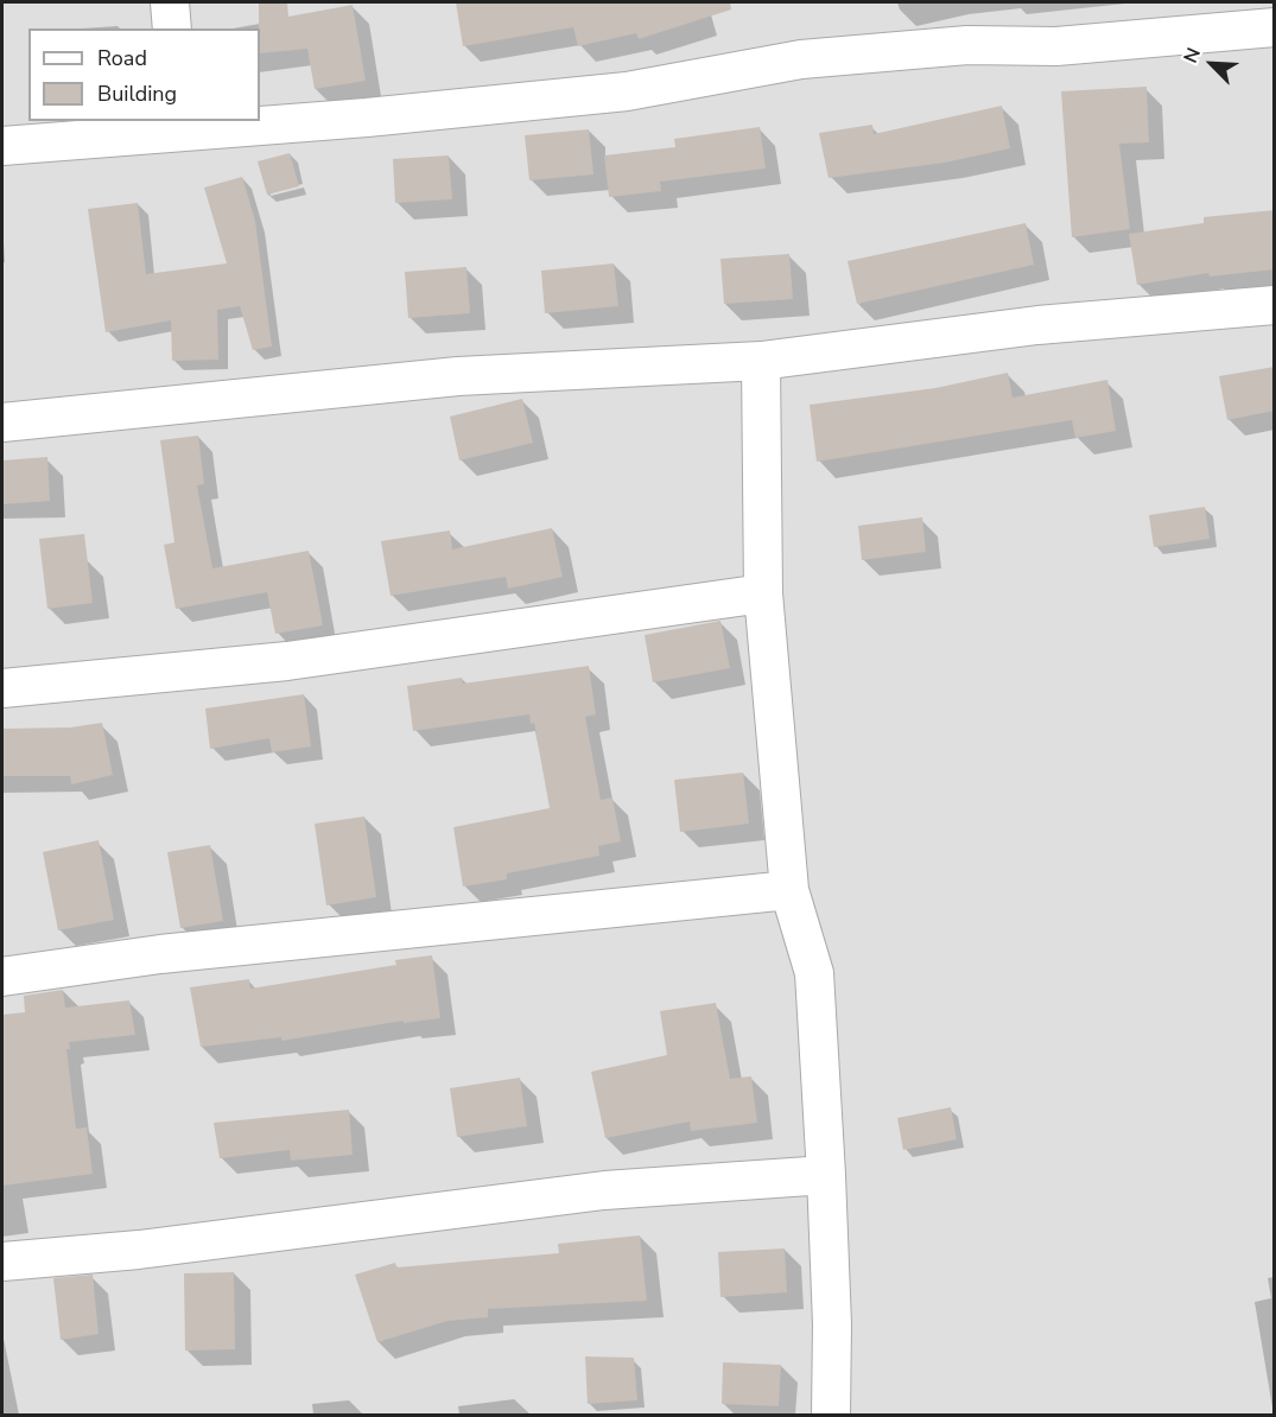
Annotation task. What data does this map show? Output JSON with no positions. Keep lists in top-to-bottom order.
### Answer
{
  "legend": ["Road", "Building"],
  "north": "top left"
}
